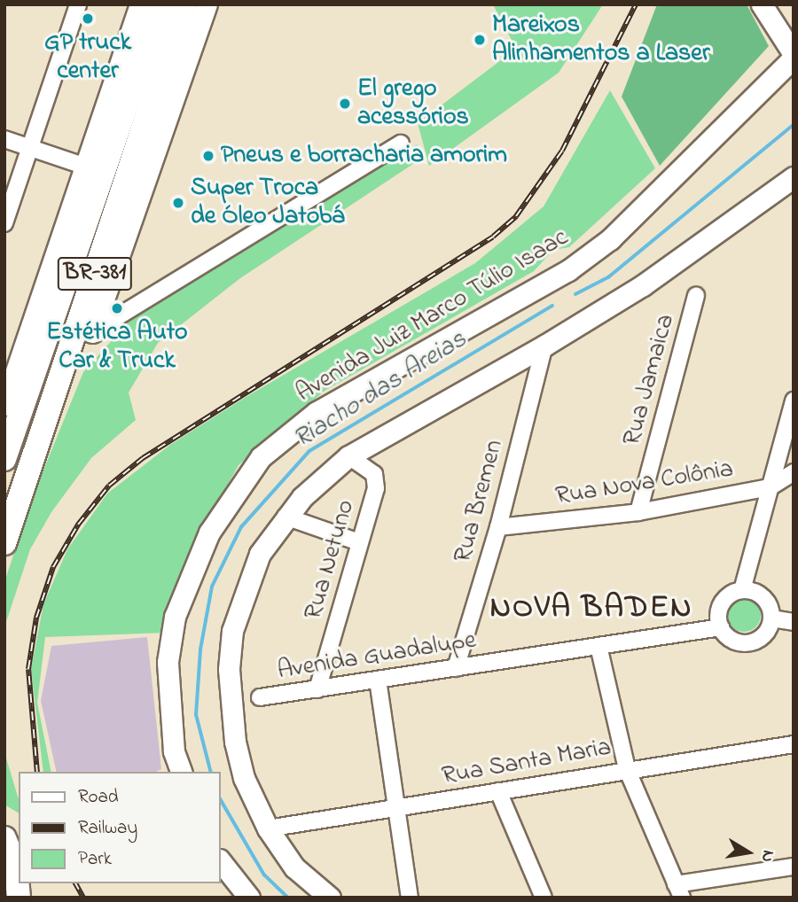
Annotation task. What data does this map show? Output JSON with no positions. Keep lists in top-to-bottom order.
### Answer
{
  "streets": {
    "highway": ["BR-381"],
    "main road": ["Avenida Juiz Marco Túlio Isaac"],
    "street": [
      "Rua Jamaica",
      "Rua Nova Colônia",
      "Rua Bremen",
      "Rua Netuno",
      "Avenida Guadalupe",
      "Rua Santa Maria"
    ]
  },
  "crossings": [
    ["Rua Jamaica", "Rua Nova Colônia"],
    ["Rua Nova Colônia", "Rua Bremen"],
    ["Rua Bremen", "Avenida Guadalupe"],
    ["Rua Netuno", "Avenida Guadalupe"]
  ],
  "districts": ["NOVA BADEN"],
  "water": ["Riacho das Areias"],
  "places": [
    "GP truck center",
    "Mareixos Alinhamentos a Laser",
    "El grego acessórios",
    "Pneus e borracharia amorim",
    "Super Troca de Óleo Jatobá",
    "Estética Auto Car & Truck"
  ],
  "legend": ["Road", "Railway", "Park"],
  "north": "right"
}
